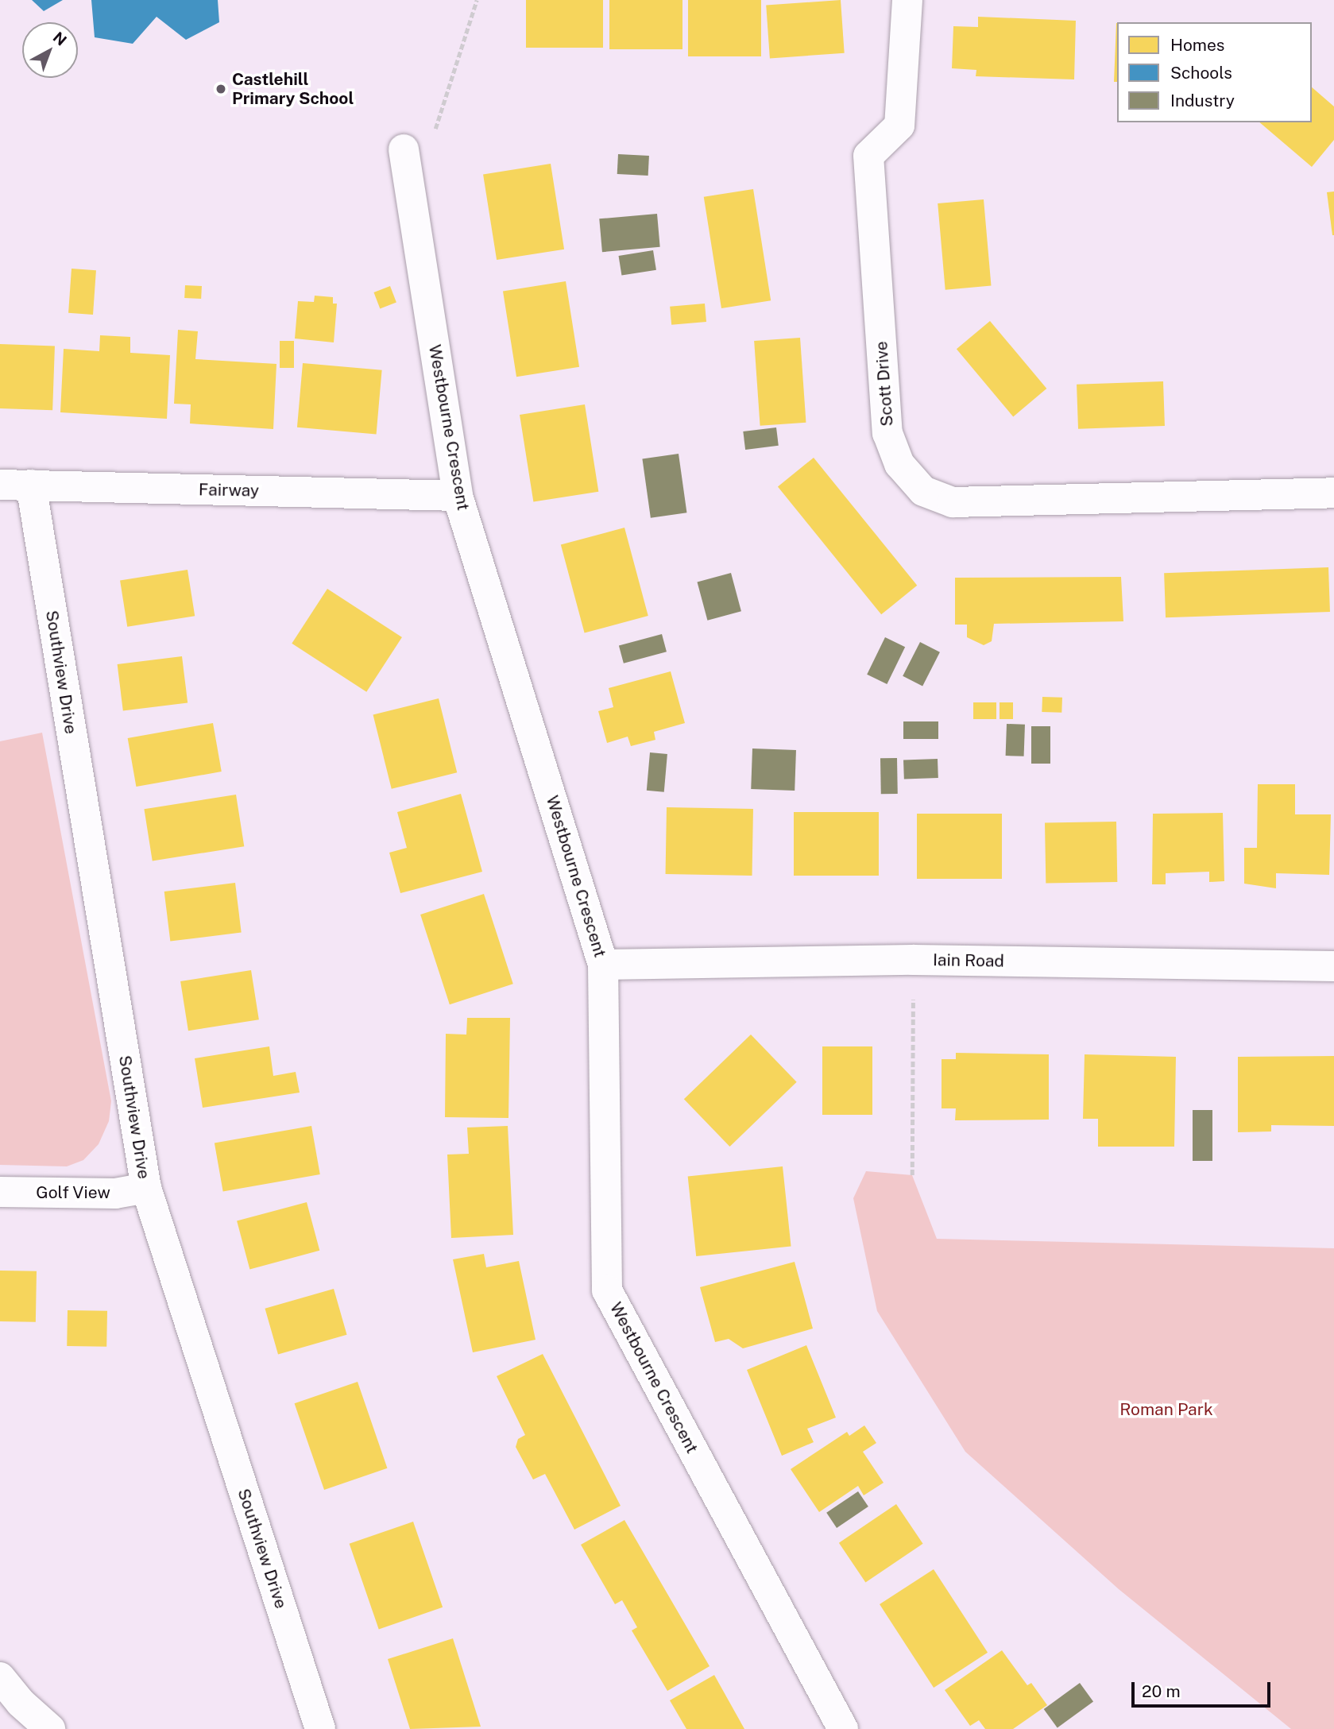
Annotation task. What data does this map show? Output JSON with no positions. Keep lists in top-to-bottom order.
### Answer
{
  "streets": {
    "street": [
      "Scott Drive",
      "Westbourne Crescent",
      "Fairway",
      "Southview Drive",
      "Iain Road",
      "Golf View"
    ]
  },
  "crossings": [
    ["Westbourne Crescent", "Fairway"],
    ["Westbourne Crescent", "Iain Road"],
    ["Fairway", "Southview Drive"],
    ["Southview Drive", "Golf View"]
  ],
  "parks": ["Roman Park"],
  "places": ["Castlehill Primary School"],
  "legend": ["Homes", "Schools", "Industry"],
  "scale_bar": "20 m",
  "north": "top right"
}
